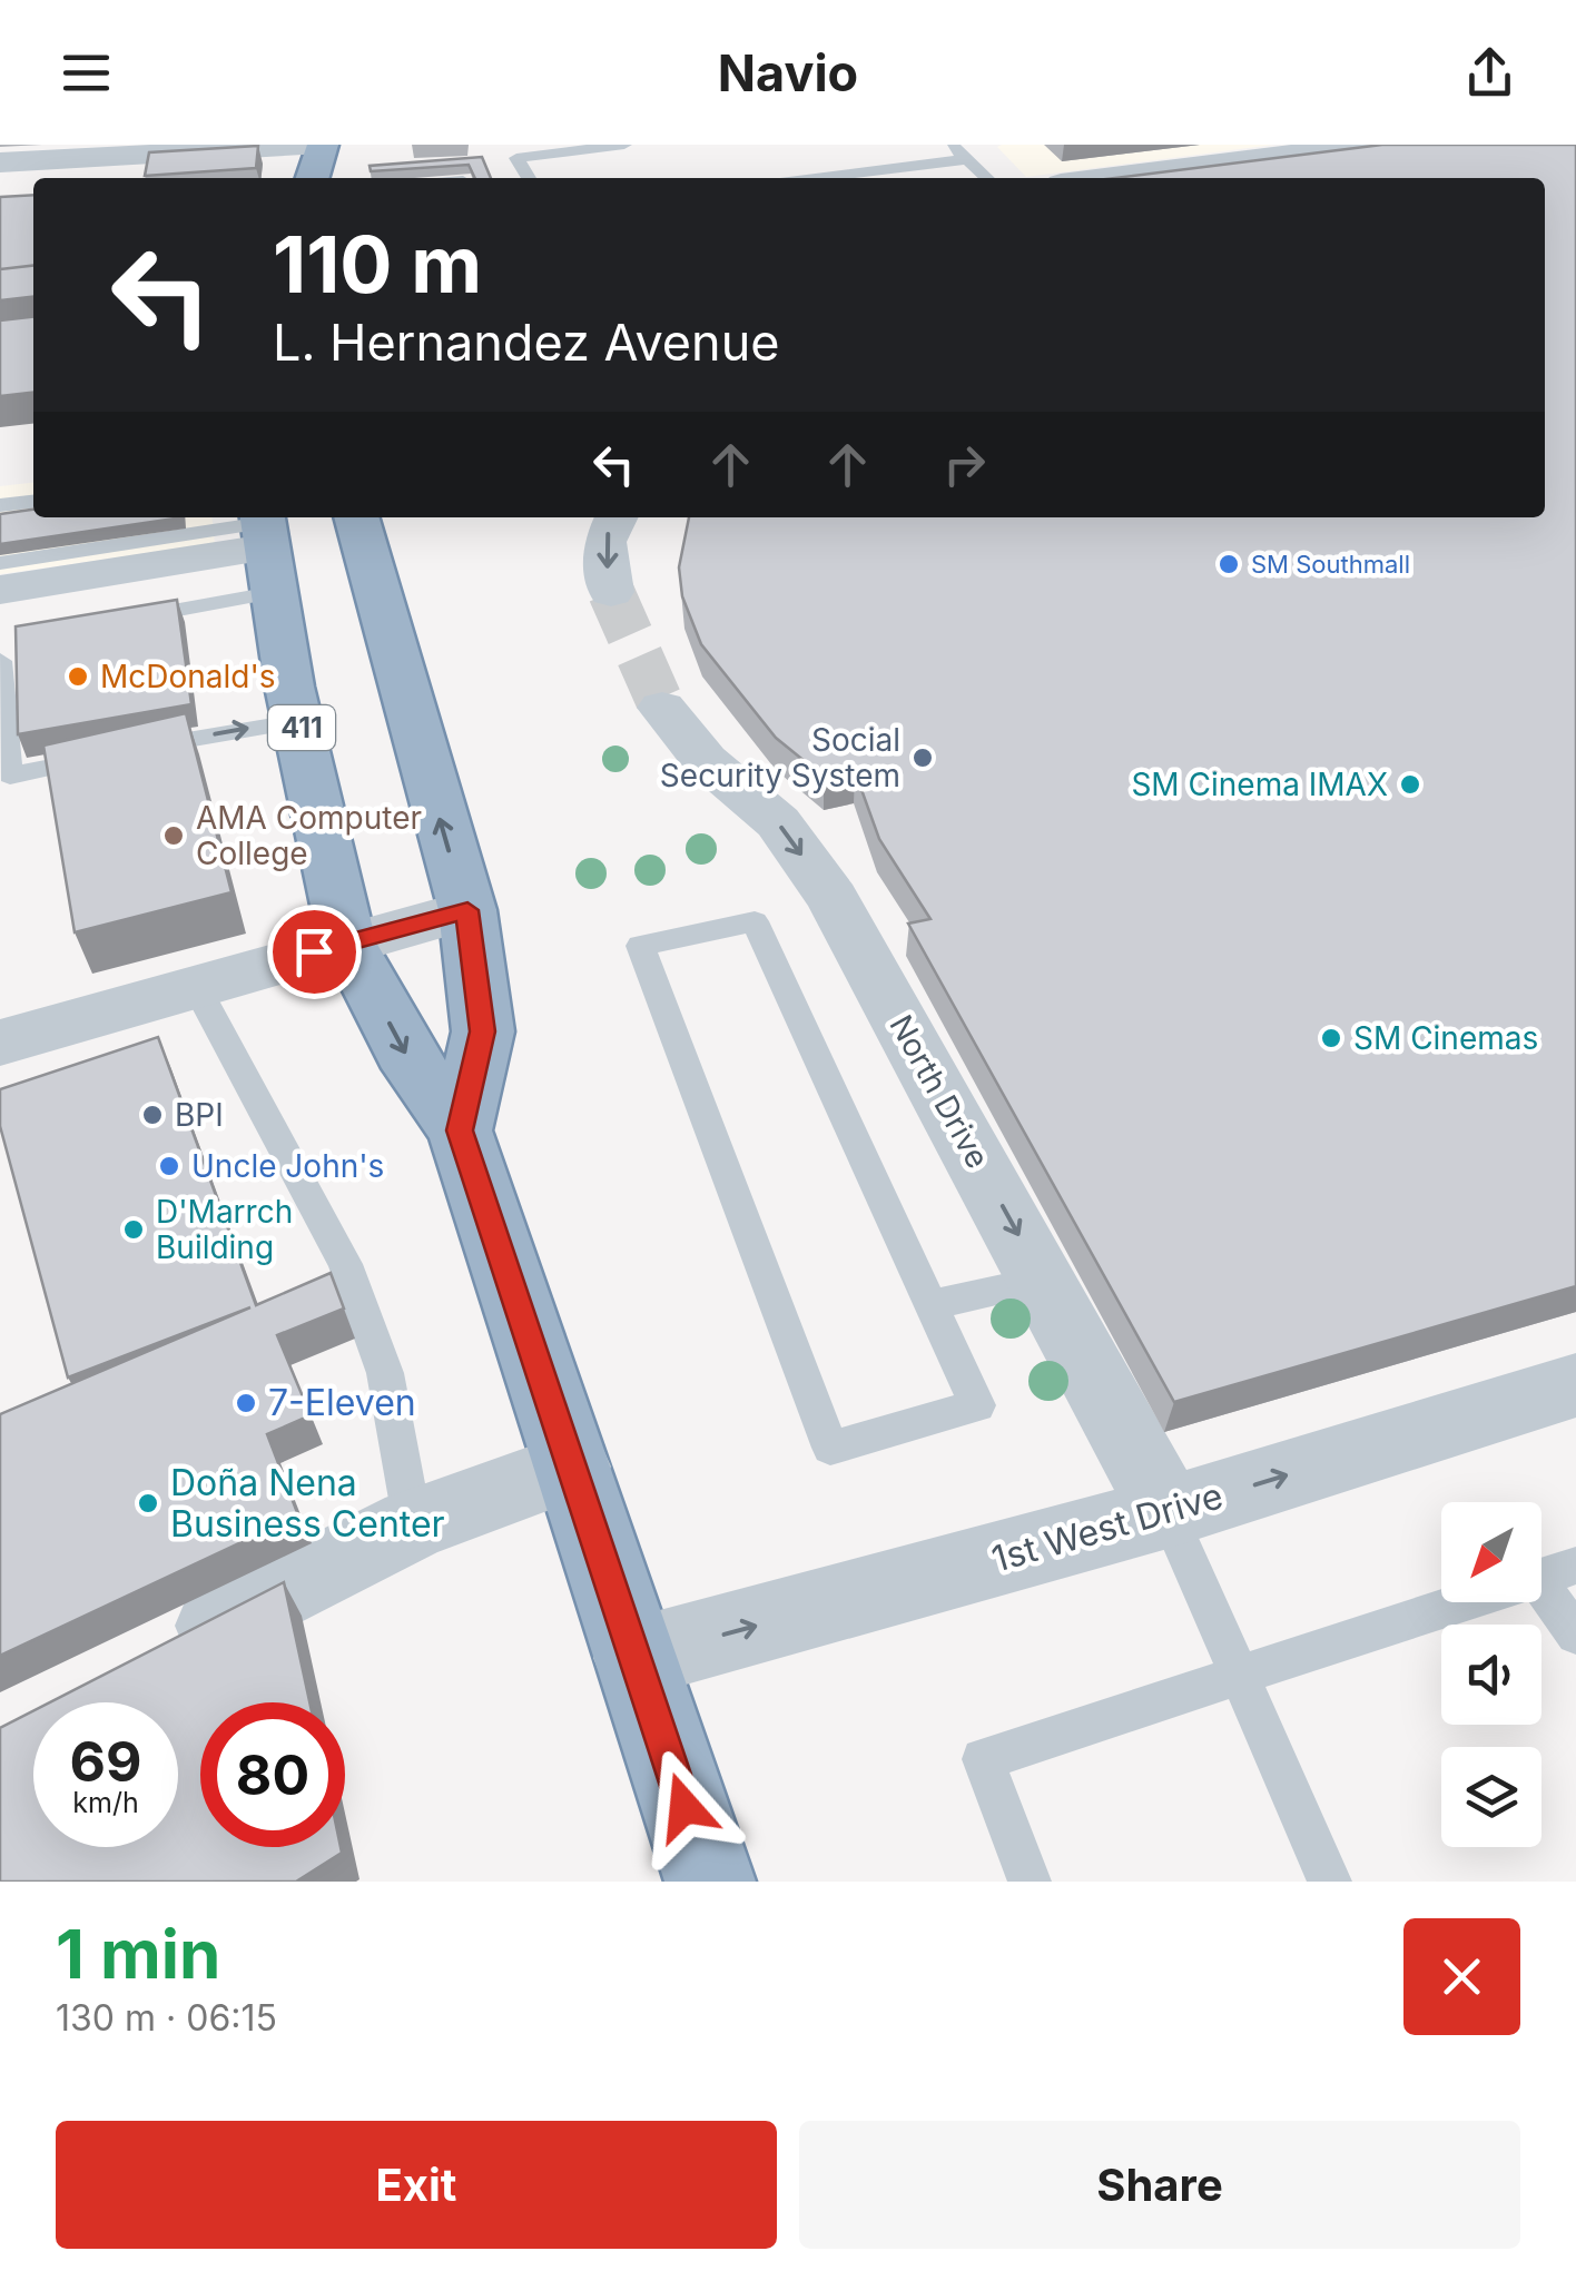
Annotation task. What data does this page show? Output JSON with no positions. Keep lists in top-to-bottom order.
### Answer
{
  "streets": {
    "highway": ["411"],
    "street": ["North Drive", "1st West Drive"]
  },
  "crossings": [
    ["411", "1st West Drive"],
    ["North Drive", "1st West Drive"]
  ],
  "one_way": ["North Drive", "1st West Drive"],
  "places": [
    "SM Southmall",
    "McDonald's",
    "Social Security System",
    "SM Cinema IMAX",
    "AMA Computer College",
    "SM Cinemas",
    "BPI",
    "Uncle John's",
    "D'Marrch Building",
    "7-Eleven",
    "Doña Nena Business Center"
  ],
  "north": "bottom left",
  "page": {
    "header": "Navio",
    "turn": ["110 m", "L. Hernandez Avenue"],
    "speed": "69 km/h",
    "limit": "80",
    "heading": ["1 min", "130 m · 06:15"],
    "buttons": ["Exit", "Share"]
  }
}
